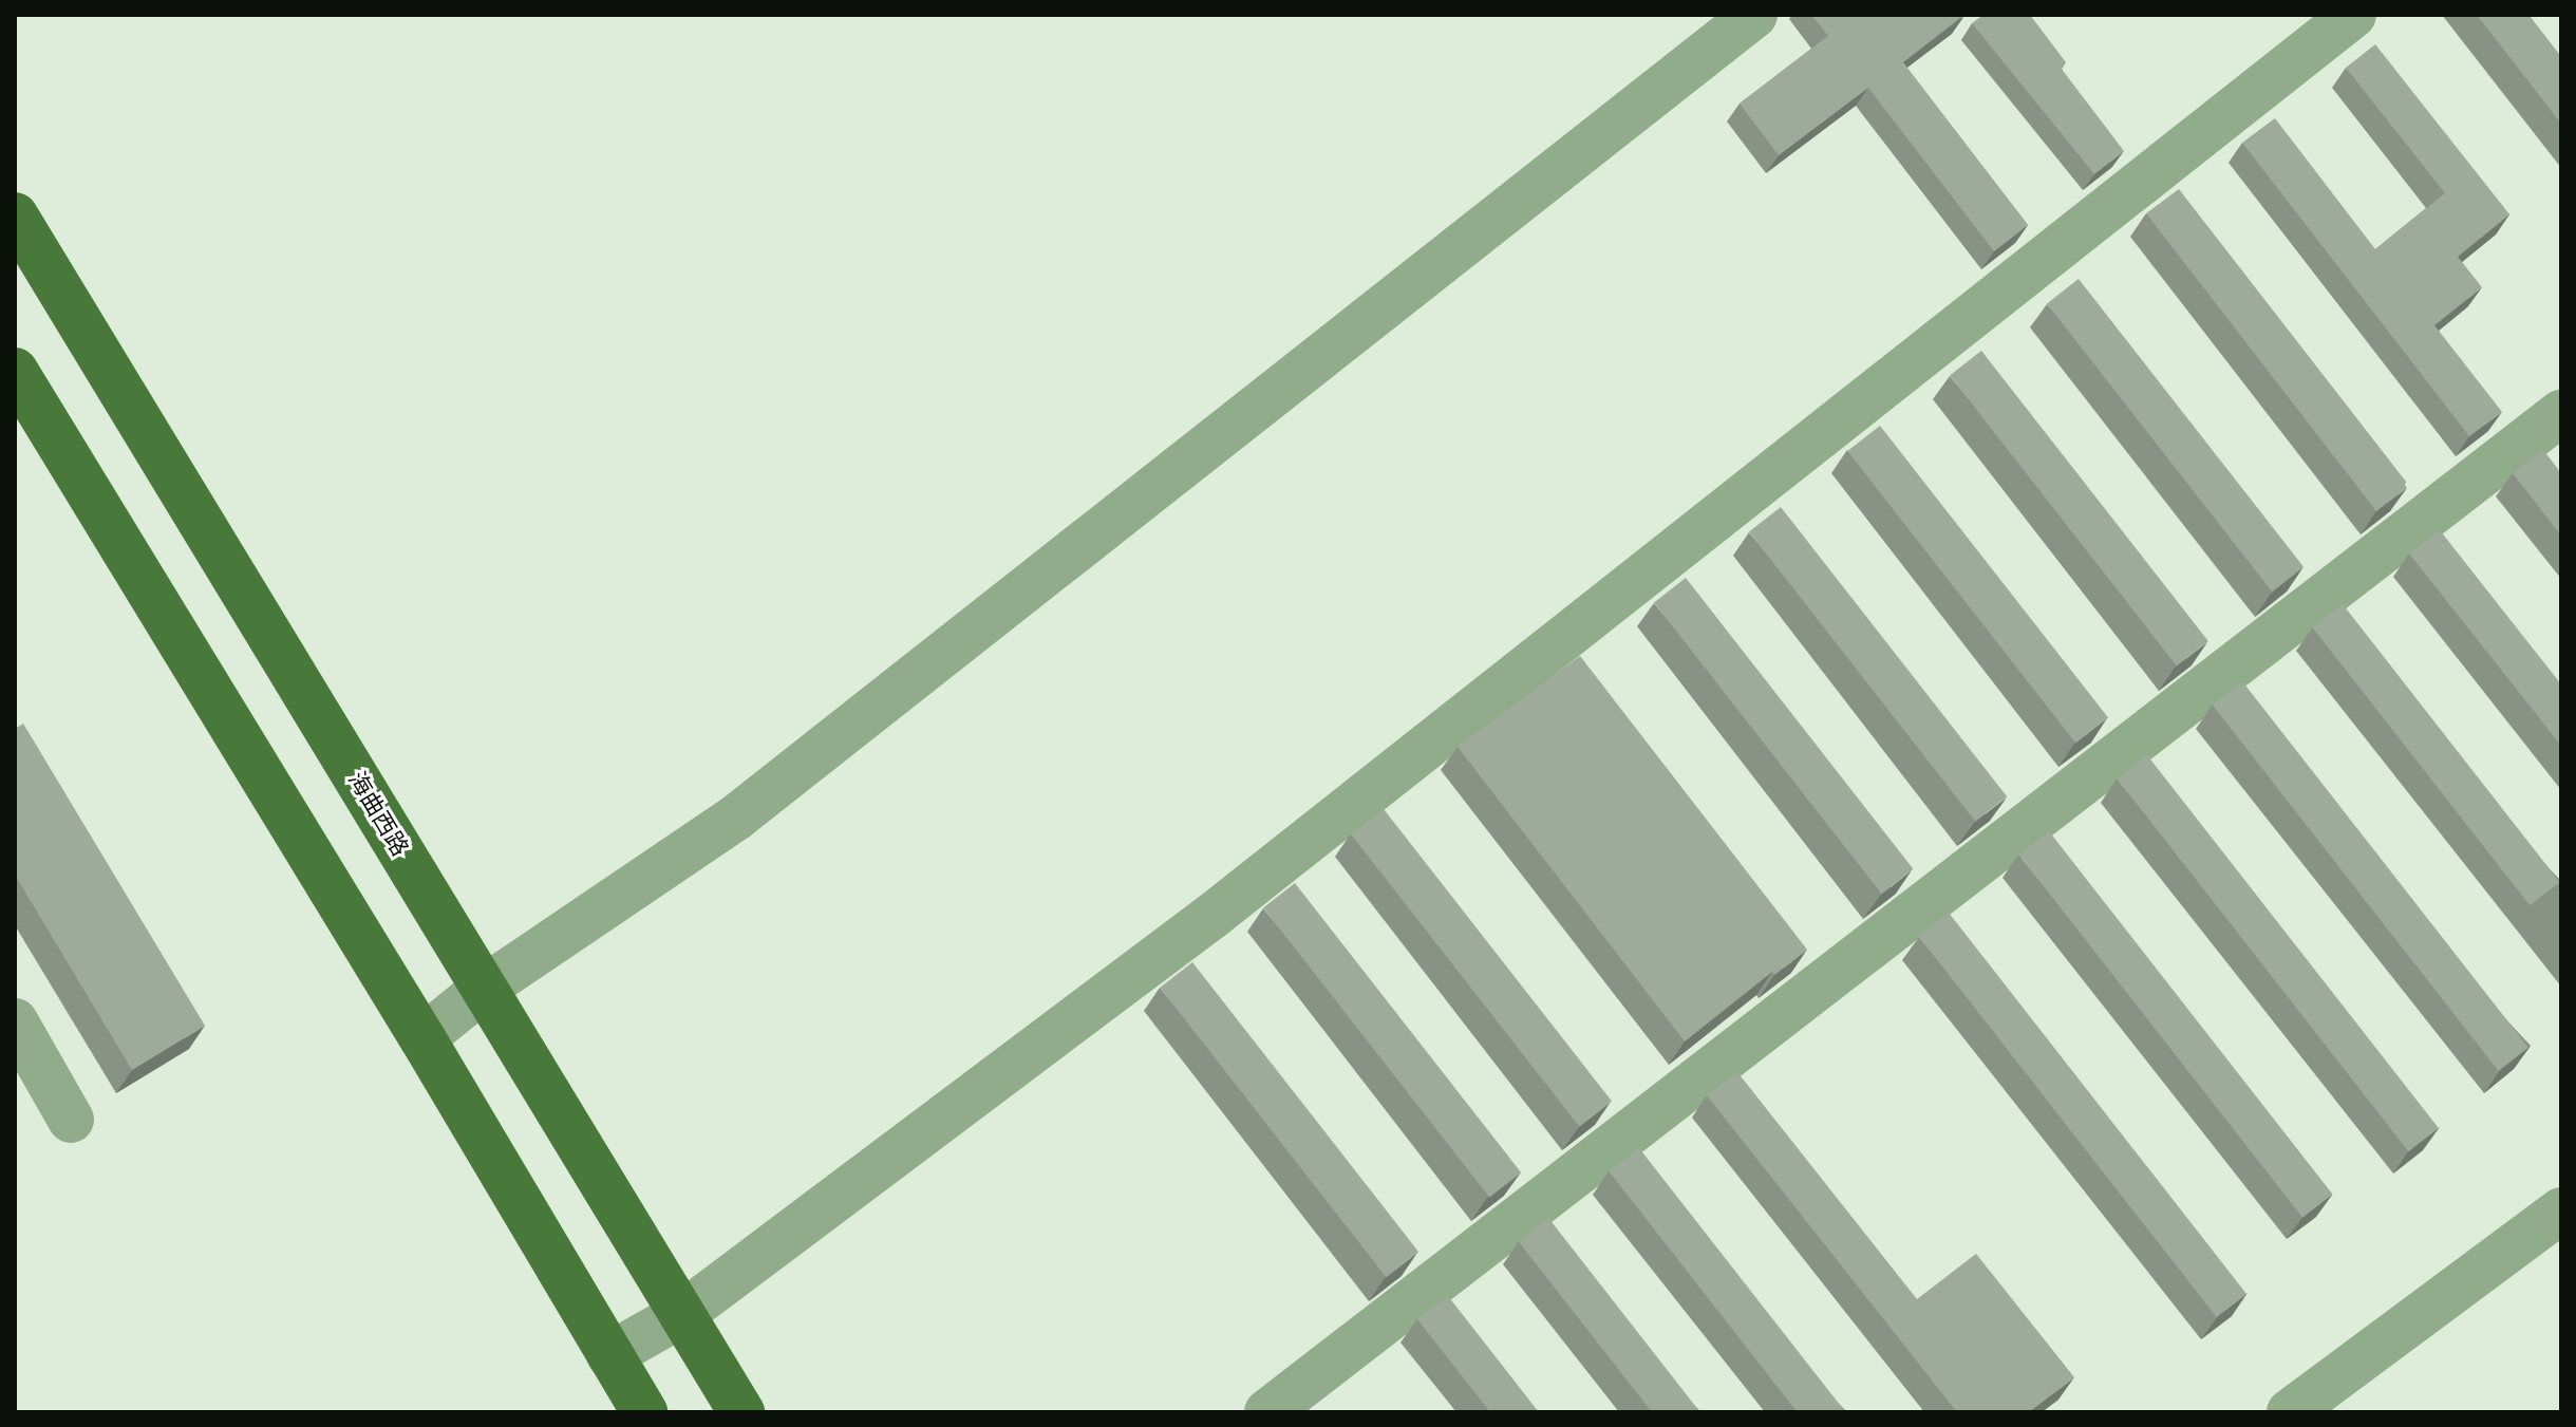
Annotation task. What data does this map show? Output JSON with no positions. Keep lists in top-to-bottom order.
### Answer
{
  "streets": {
    "main road": ["海曲西路"]
  }
}
